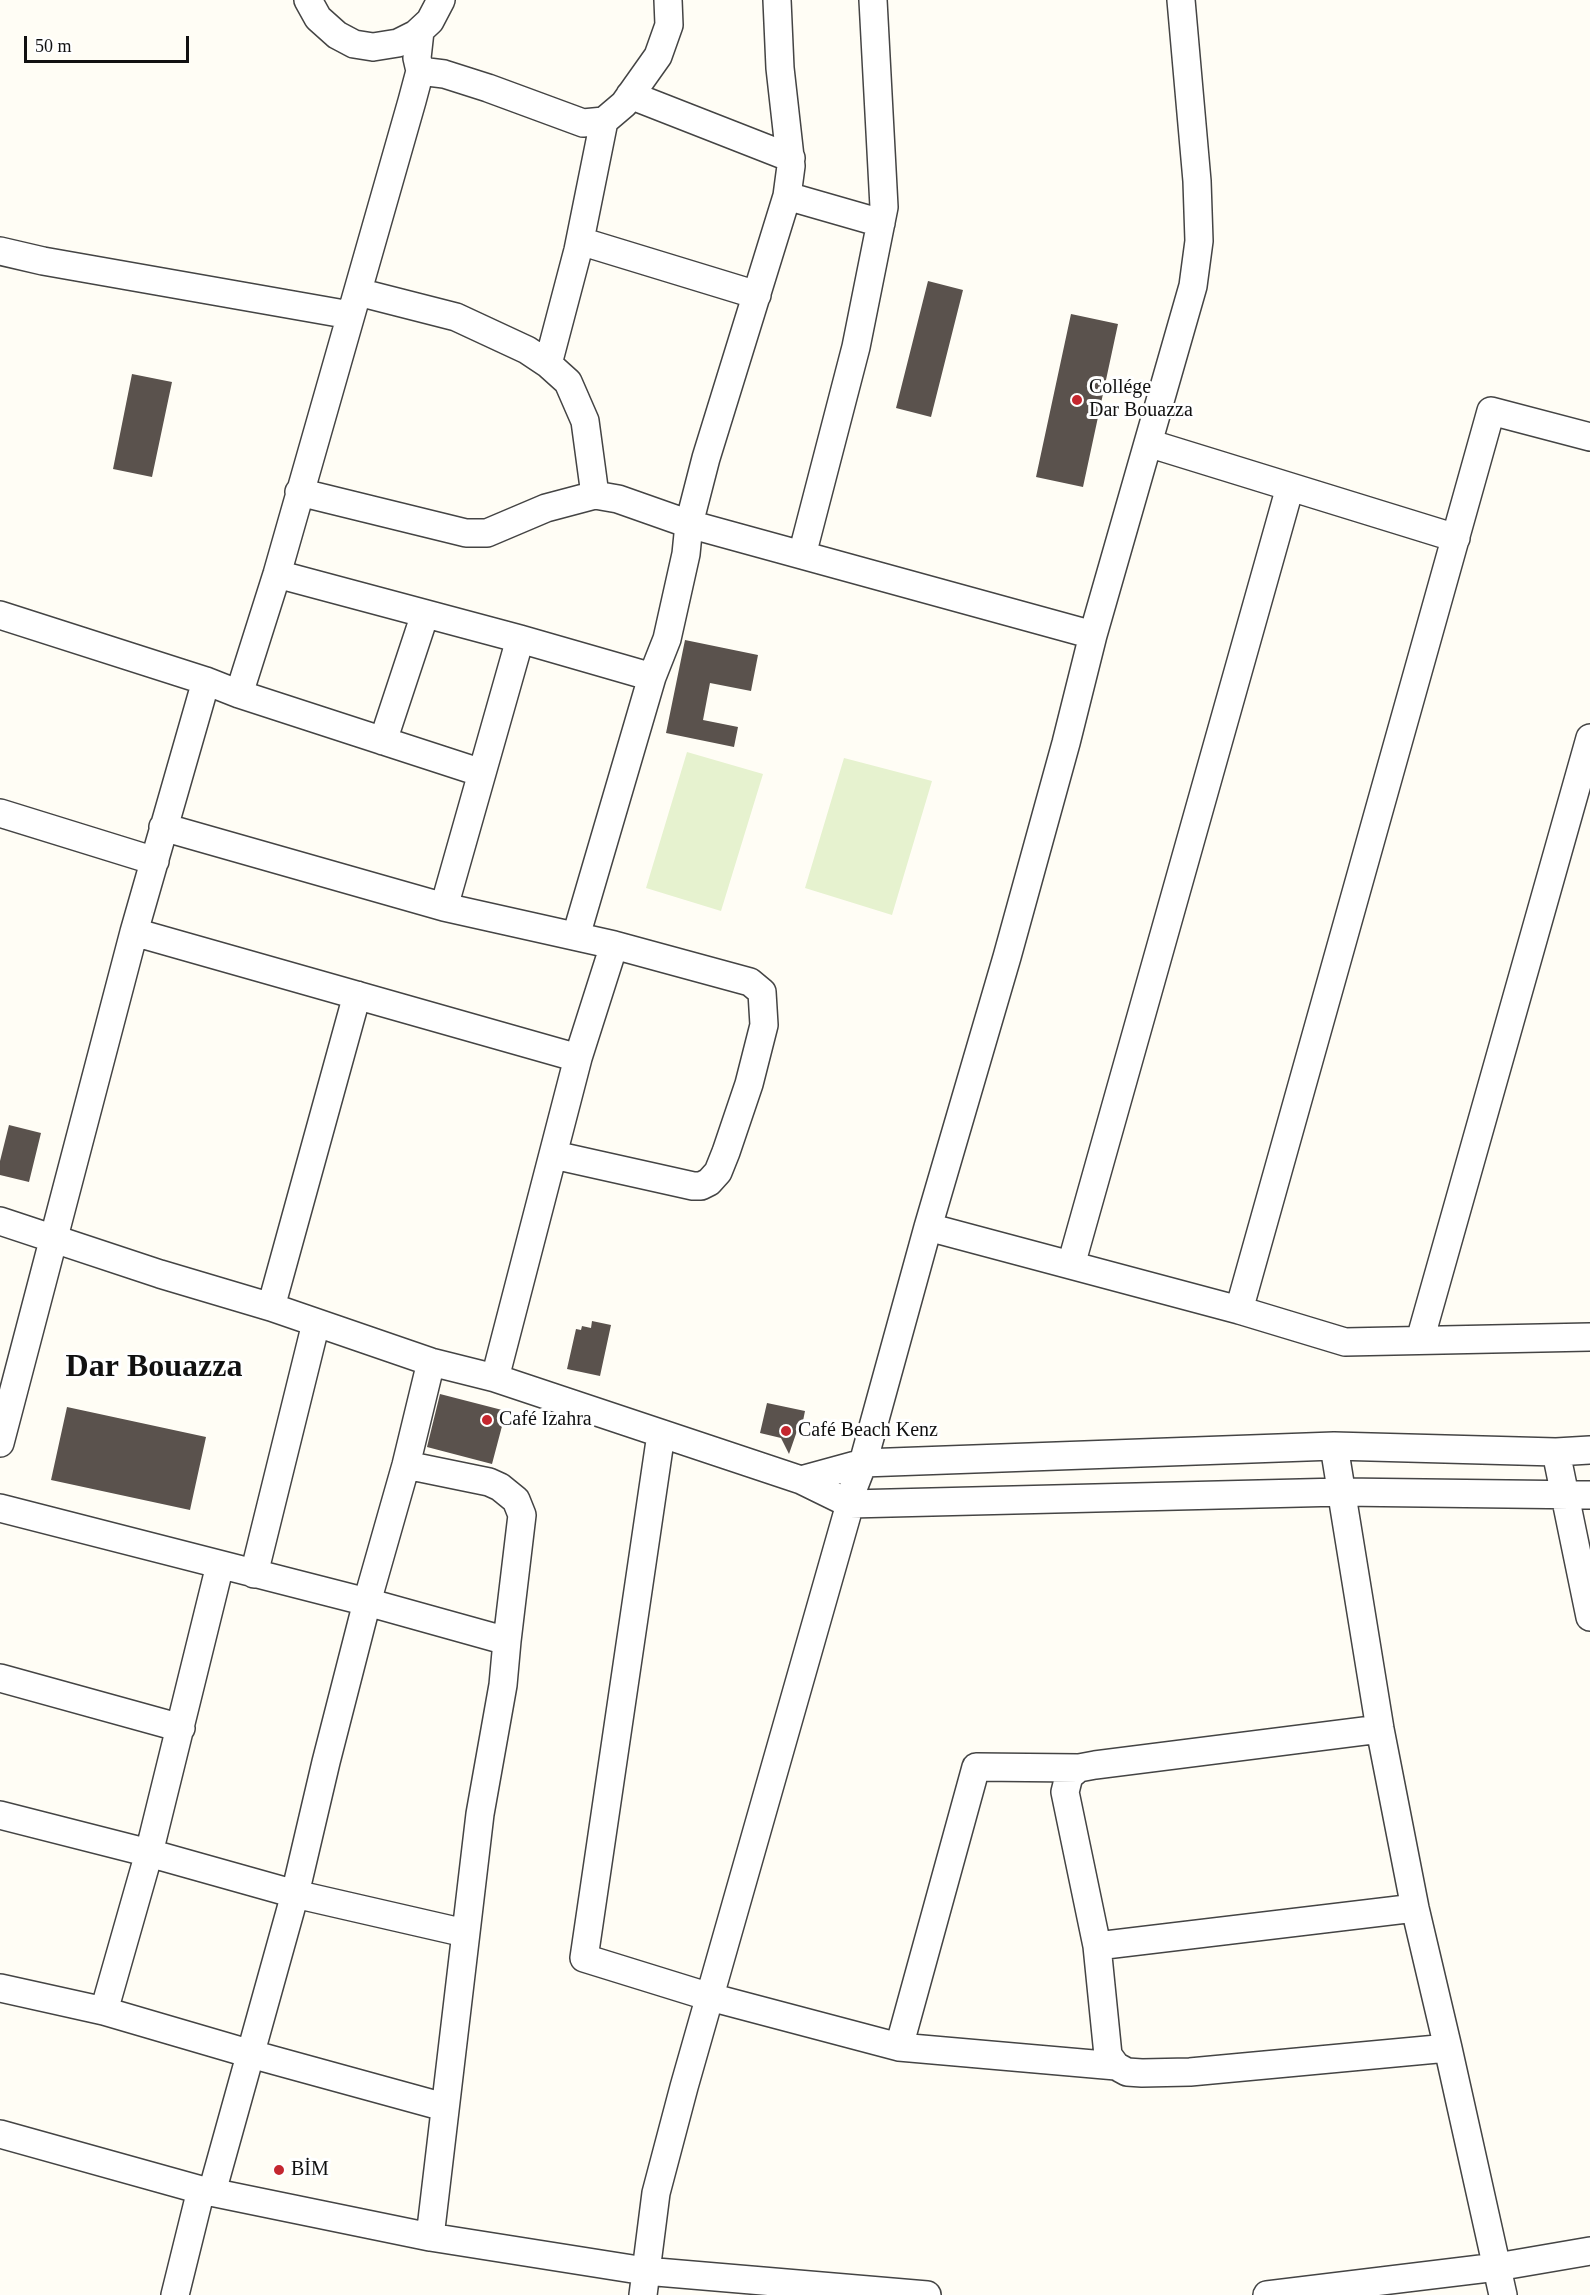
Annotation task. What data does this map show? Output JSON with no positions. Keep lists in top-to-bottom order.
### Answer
{
  "districts": ["Dar Bouazza"],
  "places": [
    "Collége Dar Bouazza",
    "Café Izahra",
    "Café Beach Kenz",
    "BİM"
  ],
  "scale_bar": "50 m"
}
